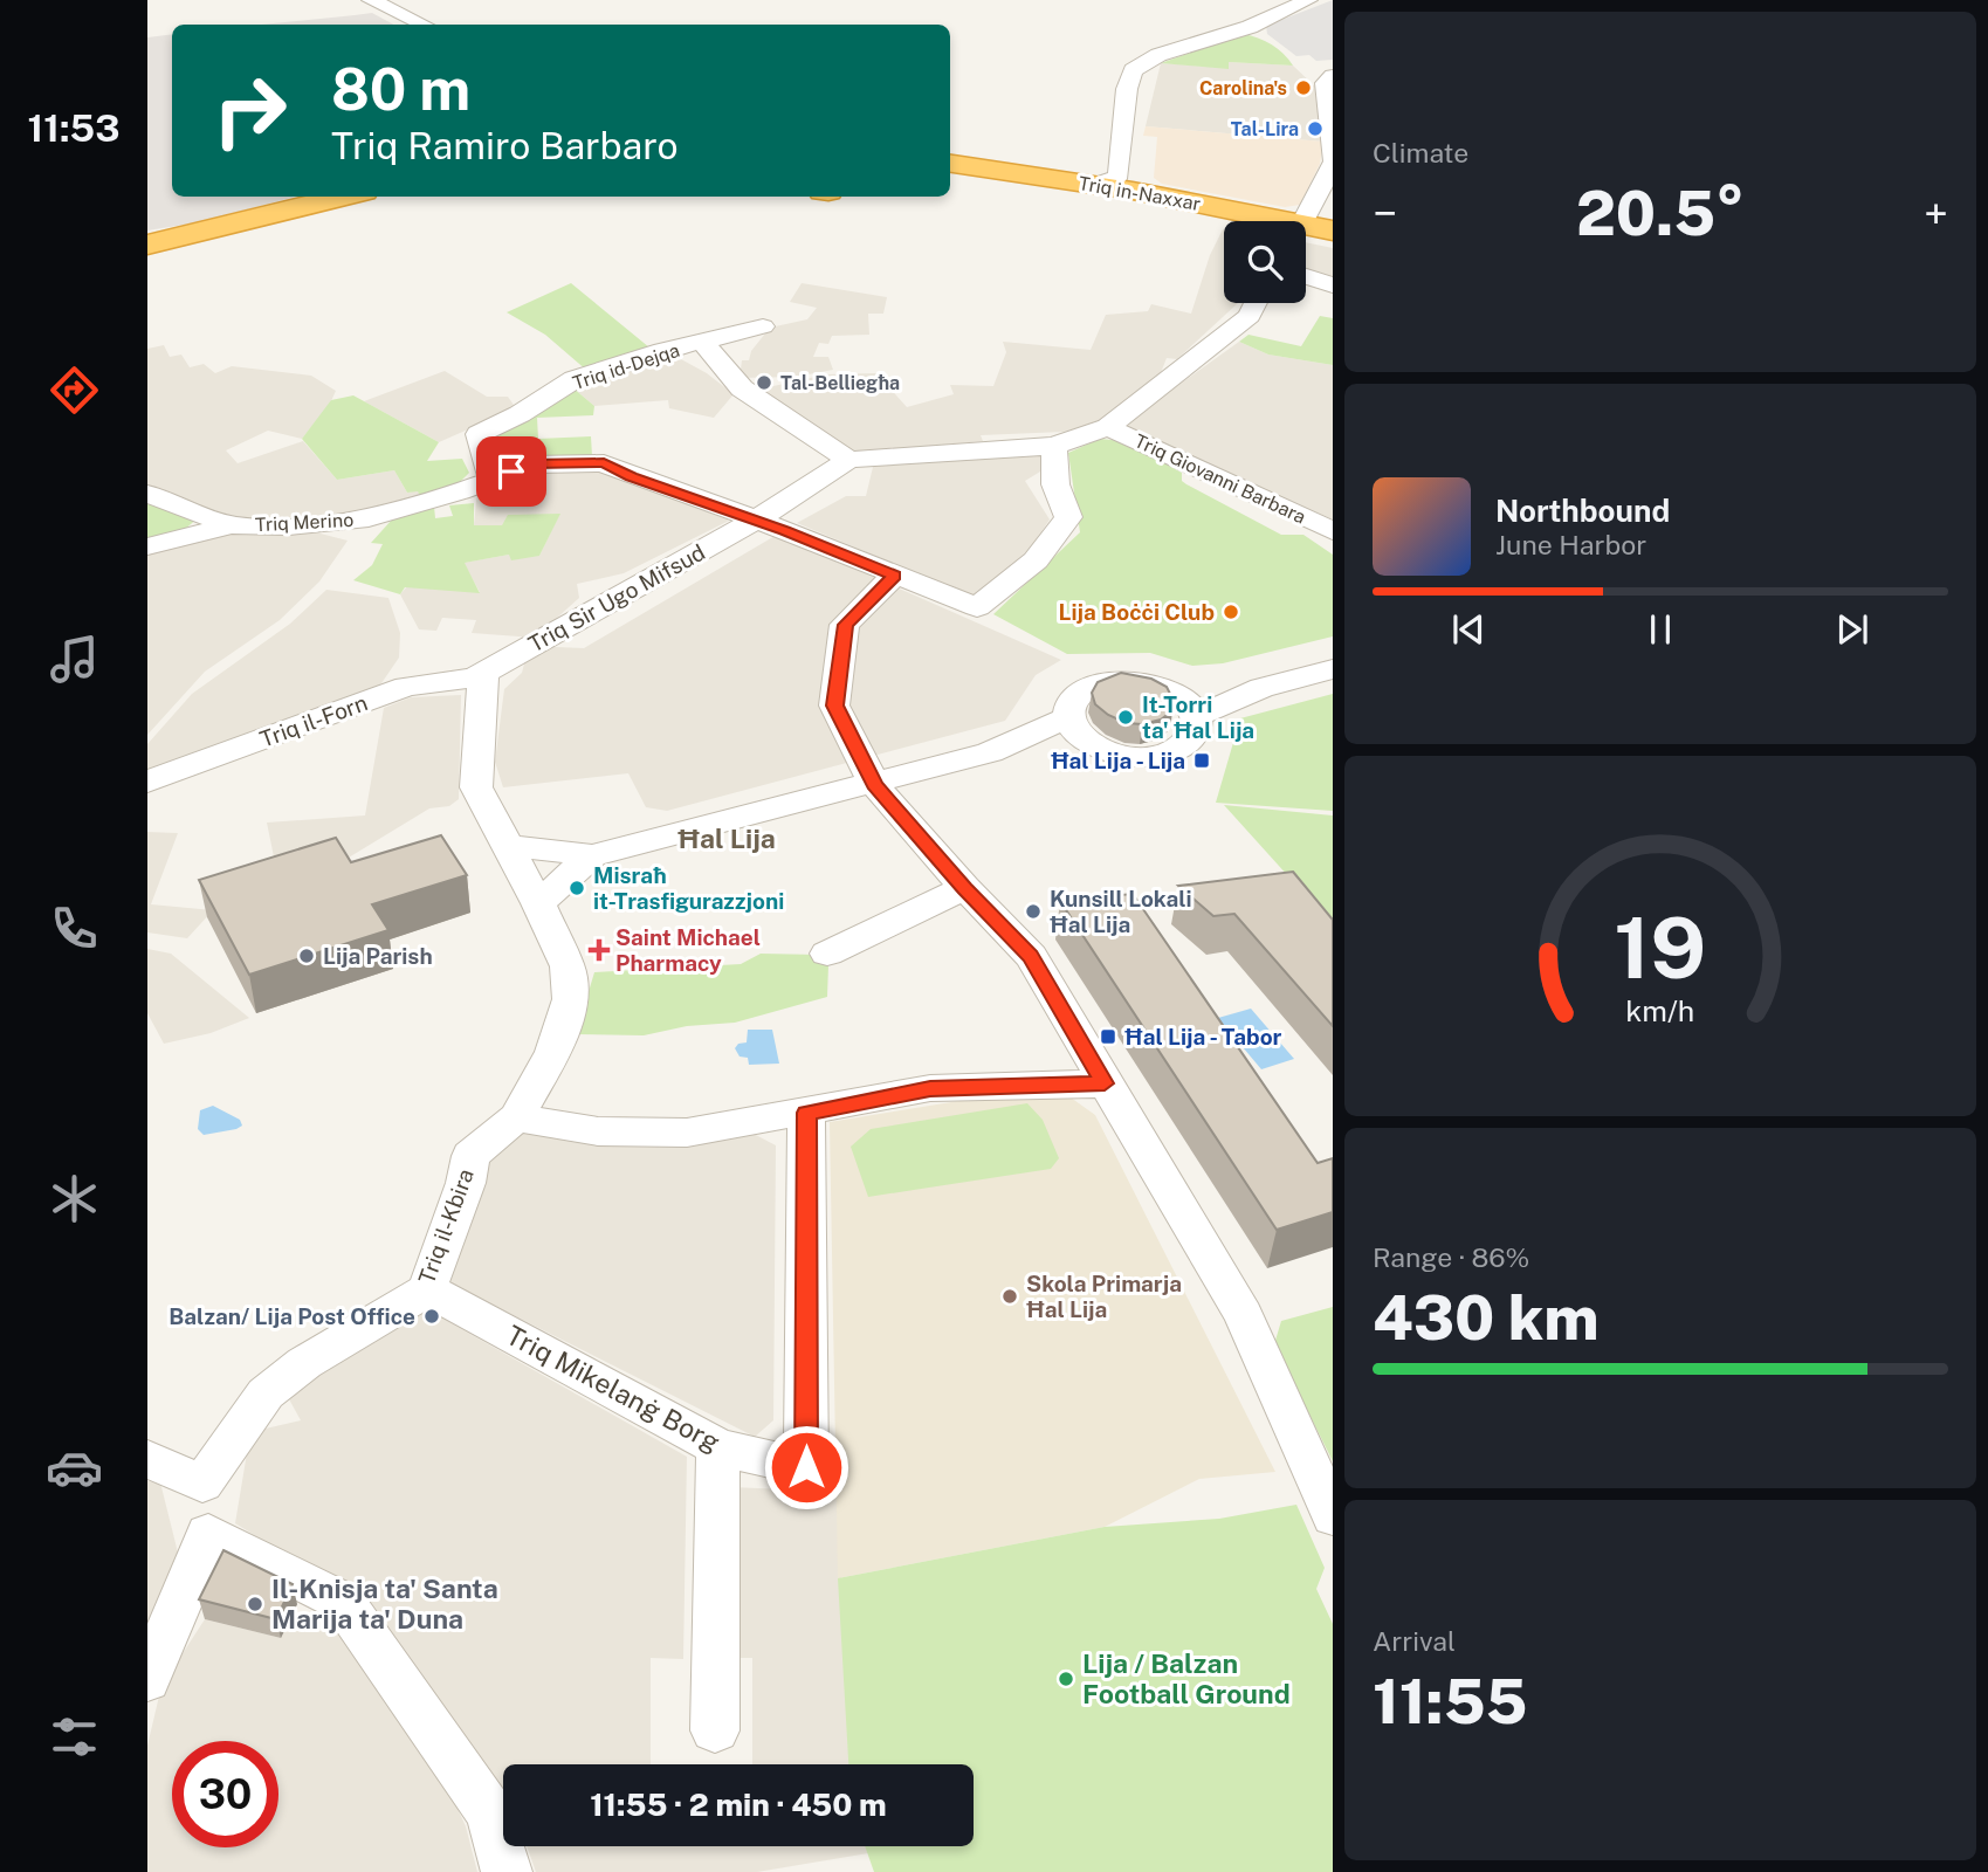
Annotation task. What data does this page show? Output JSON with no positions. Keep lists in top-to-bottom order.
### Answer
{
  "streets": {
    "highway": ["Triq in-Naxxar"],
    "street": [
      "Triq id-Dejqa",
      "Triq Giovanni Barbara",
      "Triq Merino",
      "Triq Sir Ugo Mifsud",
      "Triq il-Forn",
      "Triq il-Kbira",
      "Triq Mikelanġ Borg"
    ]
  },
  "crossings": [
    ["Triq id-Dejqa", "Triq Merino"],
    ["Triq Giovanni Barbara", "Triq Sir Ugo Mifsud"],
    ["Triq Sir Ugo Mifsud", "Triq il-Forn"],
    ["Triq il-Kbira", "Triq Mikelanġ Borg"]
  ],
  "districts": ["Ħal Lija"],
  "places": {
    "other": [
      "Carolina's",
      "Tal-Lira",
      "Tal-Belliegħa",
      "Lija Boċċi Club",
      "It-Torri ta' Ħal Lija",
      "Misraħ it-Trasfigurazzjoni",
      "Kunsill Lokali Ħal Lija",
      "Lija Parish",
      "Skola Primarja Ħal Lija",
      "Balzan/ Lija Post Office",
      "Il-Knisja ta' Santa Marija ta' Duna",
      "Lija / Balzan Football Ground"
    ],
    "transit": ["Ħal Lija - Lija", "Ħal Lija - Tabor"],
    "health": ["Saint Michael Pharmacy"]
  },
  "page": {
    "tabs": "11:53",
    "tile": [
      "Climate",
      ["Range · 86%", "430 km"],
      ["Arrival", "11:55"]
    ],
    "turn": ["80 m", "Triq Ramiro Barbaro"],
    "heat": ["−", "20.5°", "+"],
    "song": ["Northbound", "June Harbor"],
    "limit": "30",
    "trip": "11:55 · 2 min · 450 m",
    "gauge": ["19", "km/h"]
  }
}
